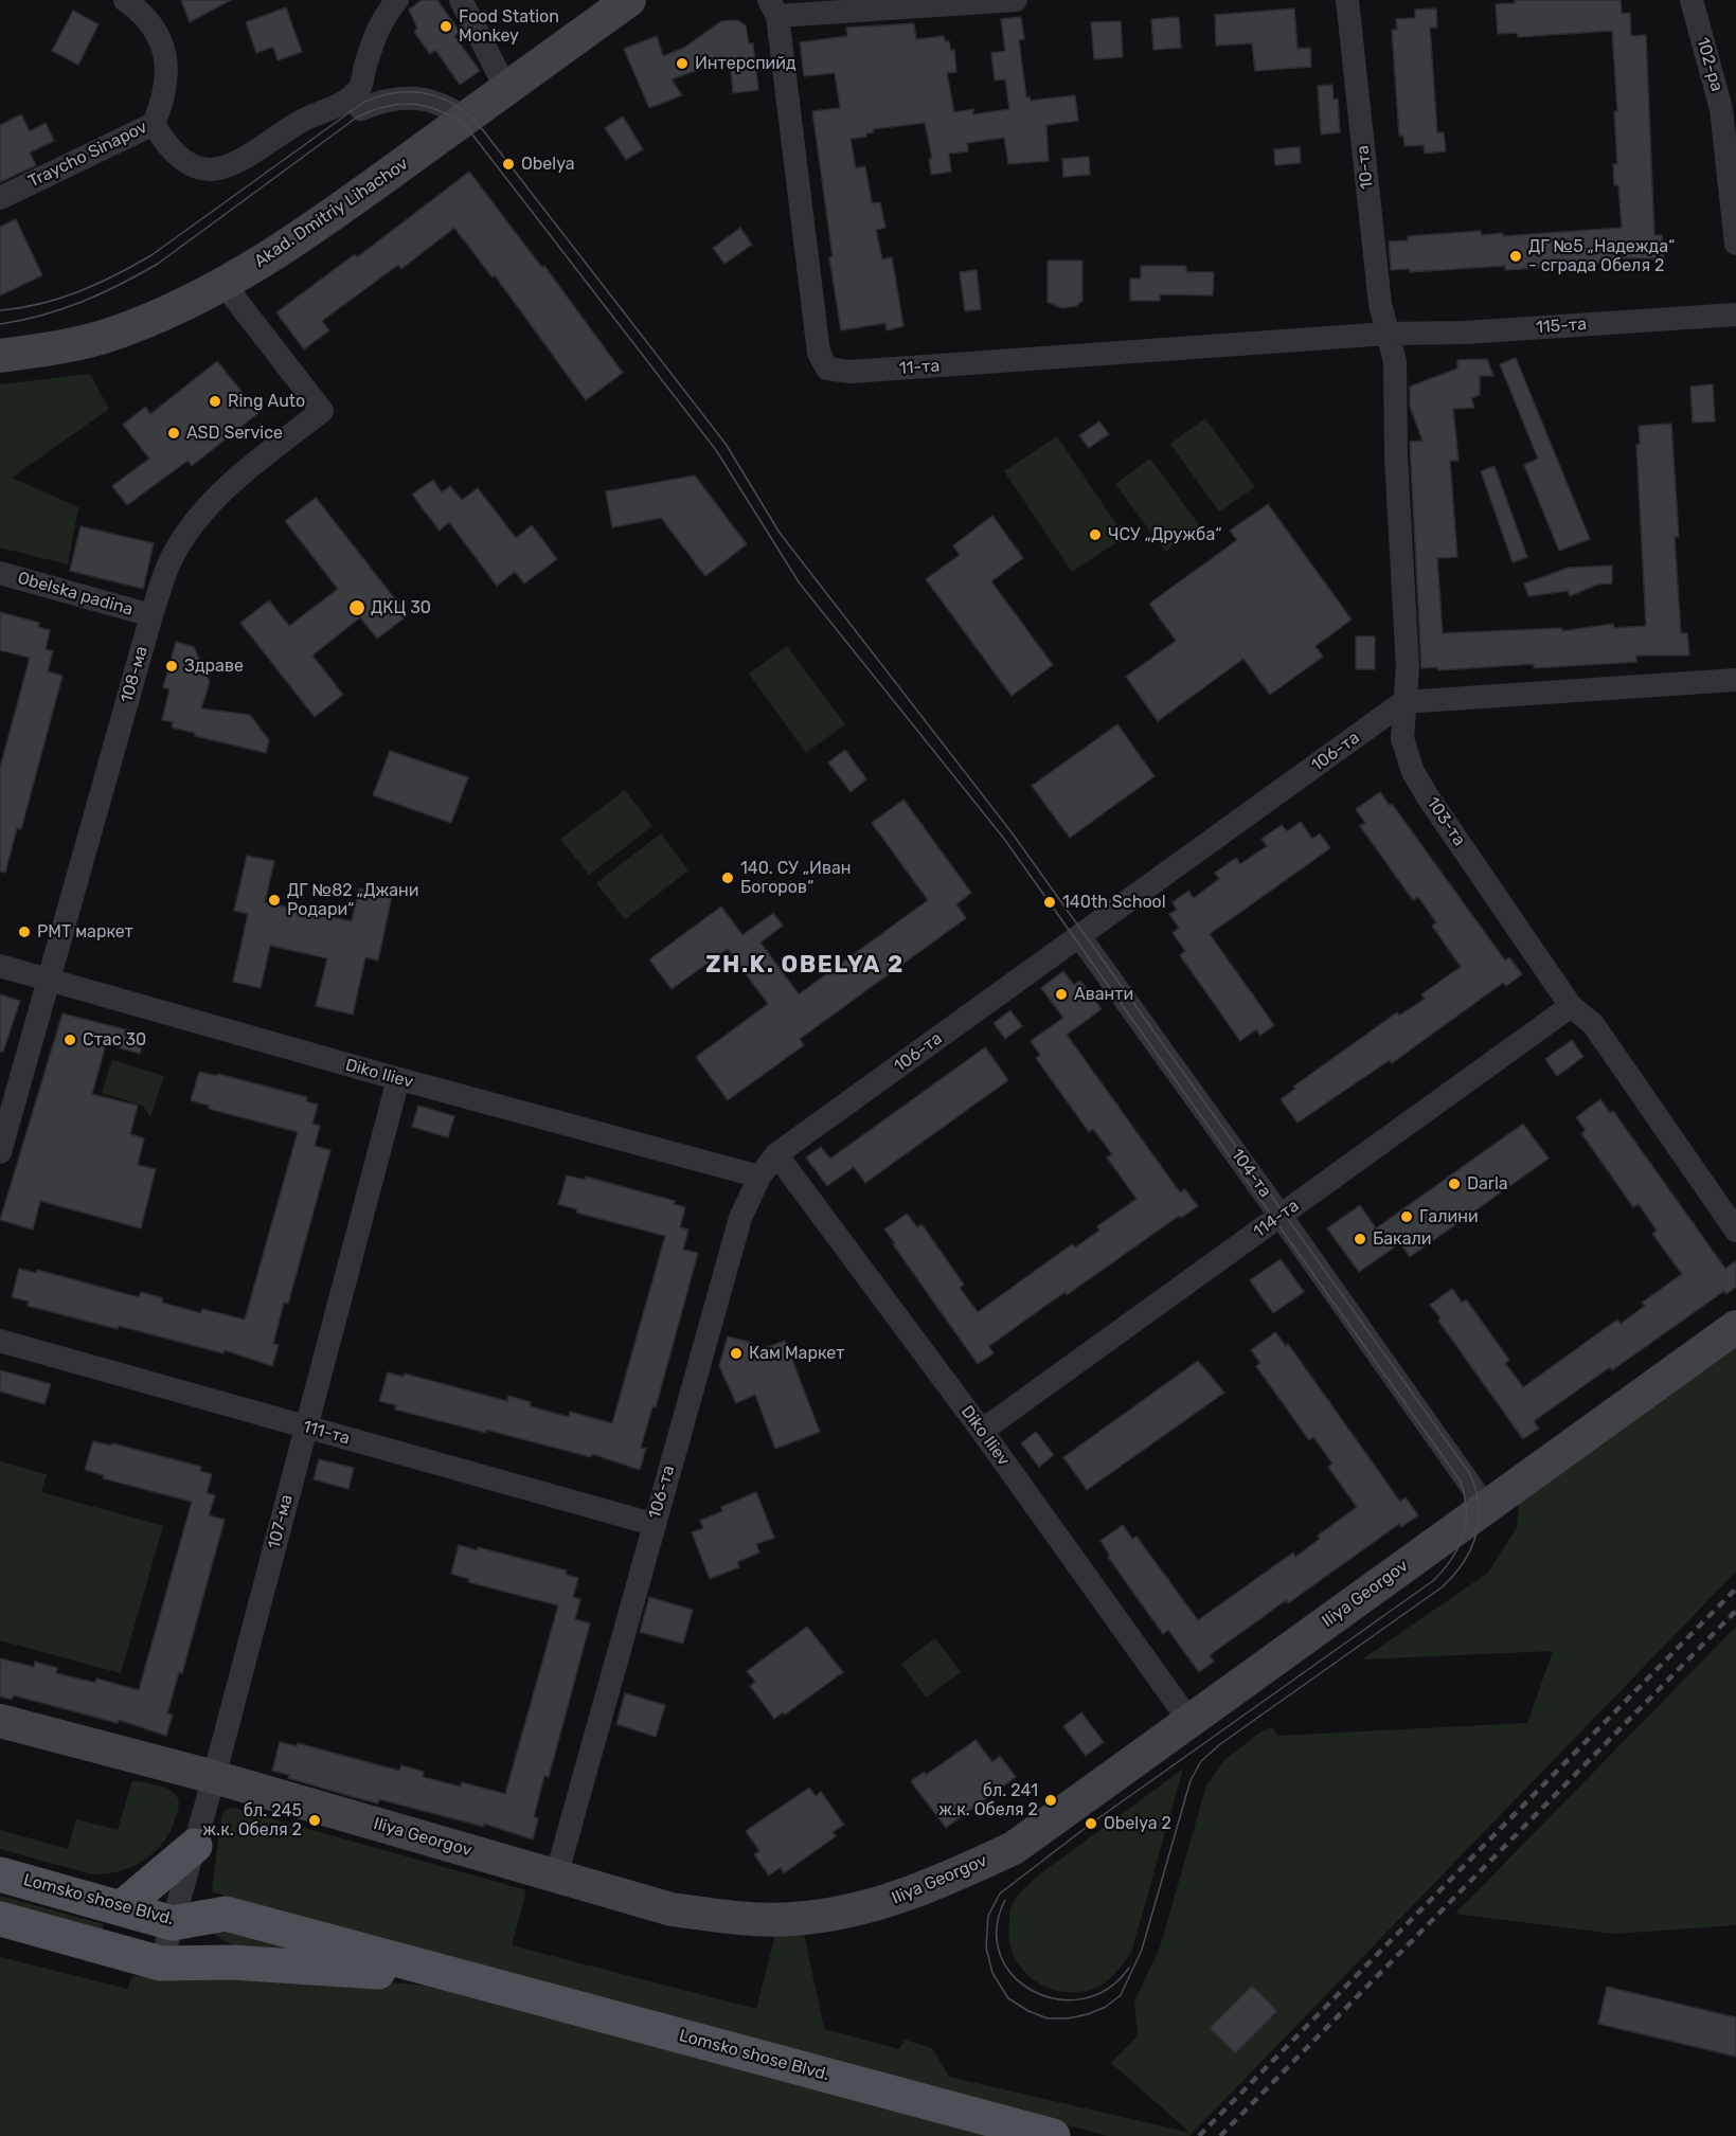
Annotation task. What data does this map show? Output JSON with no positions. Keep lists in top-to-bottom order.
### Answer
{
  "streets": {
    "main road": ["Lomsko shose Blvd."],
    "street": [
      "102-ра",
      "Traycho Sinapov",
      "10-та",
      "Akad. Dmitriy Lihachov",
      "115-та",
      "11-та",
      "Obelska padina",
      "108-ма",
      "106-та",
      "103-та",
      "Diko Iliev",
      "104-та",
      "114-та",
      "111-та",
      "107-ма",
      "Iliya Georgov"
    ]
  },
  "crossings": [
    ["10-та", "115-та"],
    ["10-та", "11-та"],
    ["10-та", "103-та"],
    ["Akad. Dmitriy Lihachov", "108-ма"],
    ["115-та", "11-та"],
    ["115-та", "103-та"],
    ["11-та", "103-та"],
    ["Obelska padina", "108-ма"],
    ["108-ма", "Diko Iliev"],
    ["106-та", "103-та"],
    ["106-та", "Diko Iliev"],
    ["106-та", "104-та"],
    ["106-та", "111-та"],
    ["106-та", "Iliya Georgov"],
    ["103-та", "114-та"],
    ["Diko Iliev", "114-та"],
    ["Diko Iliev", "107-ма"],
    ["Diko Iliev", "Iliya Georgov"],
    ["104-та", "114-та"],
    ["104-та", "Iliya Georgov"],
    ["111-та", "107-ма"],
    ["107-ма", "Iliya Georgov"],
    ["107-ма", "Lomsko shose Blvd."]
  ],
  "districts": ["ZH.K. OBELYA 2"],
  "places": [
    "Food Station Monkey",
    "Интерспийд",
    "Obelya",
    "ДГ №5 „Надежда“ - сграда Обеля 2",
    "Ring Auto",
    "ASD Service",
    "ЧСУ „Дружба“",
    "ДКЦ 30",
    "Здраве",
    "140. СУ „Иван Богоров“",
    "ДГ №82 „Джани Родари“",
    "140th School",
    "РМТ маркет",
    "Аванти",
    "Стас 30",
    "Darla",
    "Галини",
    "Бакали",
    "Кам Маркет",
    "бл. 241 ж.к. Обеля 2",
    "бл. 245 ж.к. Обеля 2",
    "Obelya 2"
  ]
}
